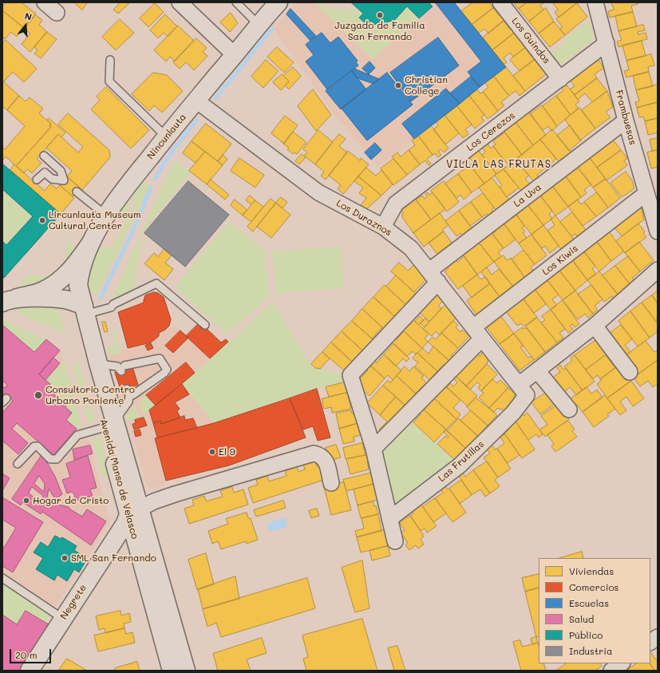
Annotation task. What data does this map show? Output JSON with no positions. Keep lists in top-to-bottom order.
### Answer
{
  "streets": {
    "main road": ["Nincunlauta", "Avenida Manso de Velasco", "Negrete"],
    "street": [
      "Los Guindos",
      "Frambuesas",
      "Los Cerezos",
      "La Uva",
      "Los Duraznos",
      "Los Kiwis",
      "Las Frutillas"
    ]
  },
  "crossings": [
    ["Los Guindos", "Los Cerezos"],
    ["Frambuesas", "Los Cerezos"],
    ["Frambuesas", "La Uva"],
    ["Frambuesas", "Los Kiwis"],
    ["Los Cerezos", "Los Duraznos"],
    ["Nincunlauta", "Los Duraznos"],
    ["Nincunlauta", "Avenida Manso de Velasco"],
    ["La Uva", "Los Duraznos"],
    ["La Uva", "Los Kiwis"],
    ["Los Duraznos", "Los Kiwis"],
    ["Los Duraznos", "Las Frutillas"],
    ["Avenida Manso de Velasco", "Negrete"]
  ],
  "districts": ["VILLA LAS FRUTAS"],
  "places": [
    "Juzgado de Familia San Fernando",
    "Christian College",
    "Lircunlauta Museum Cultural Center",
    "Consultorio Centro Urbano Poniente",
    "El 9",
    "Hogar de Cristo",
    "SML San Fernando"
  ],
  "legend": [
    "Viviendas",
    "Comercios",
    "Escuelas",
    "Salud",
    "Público",
    "Industria"
  ],
  "scale_bar": "20 m",
  "north": "top"
}
